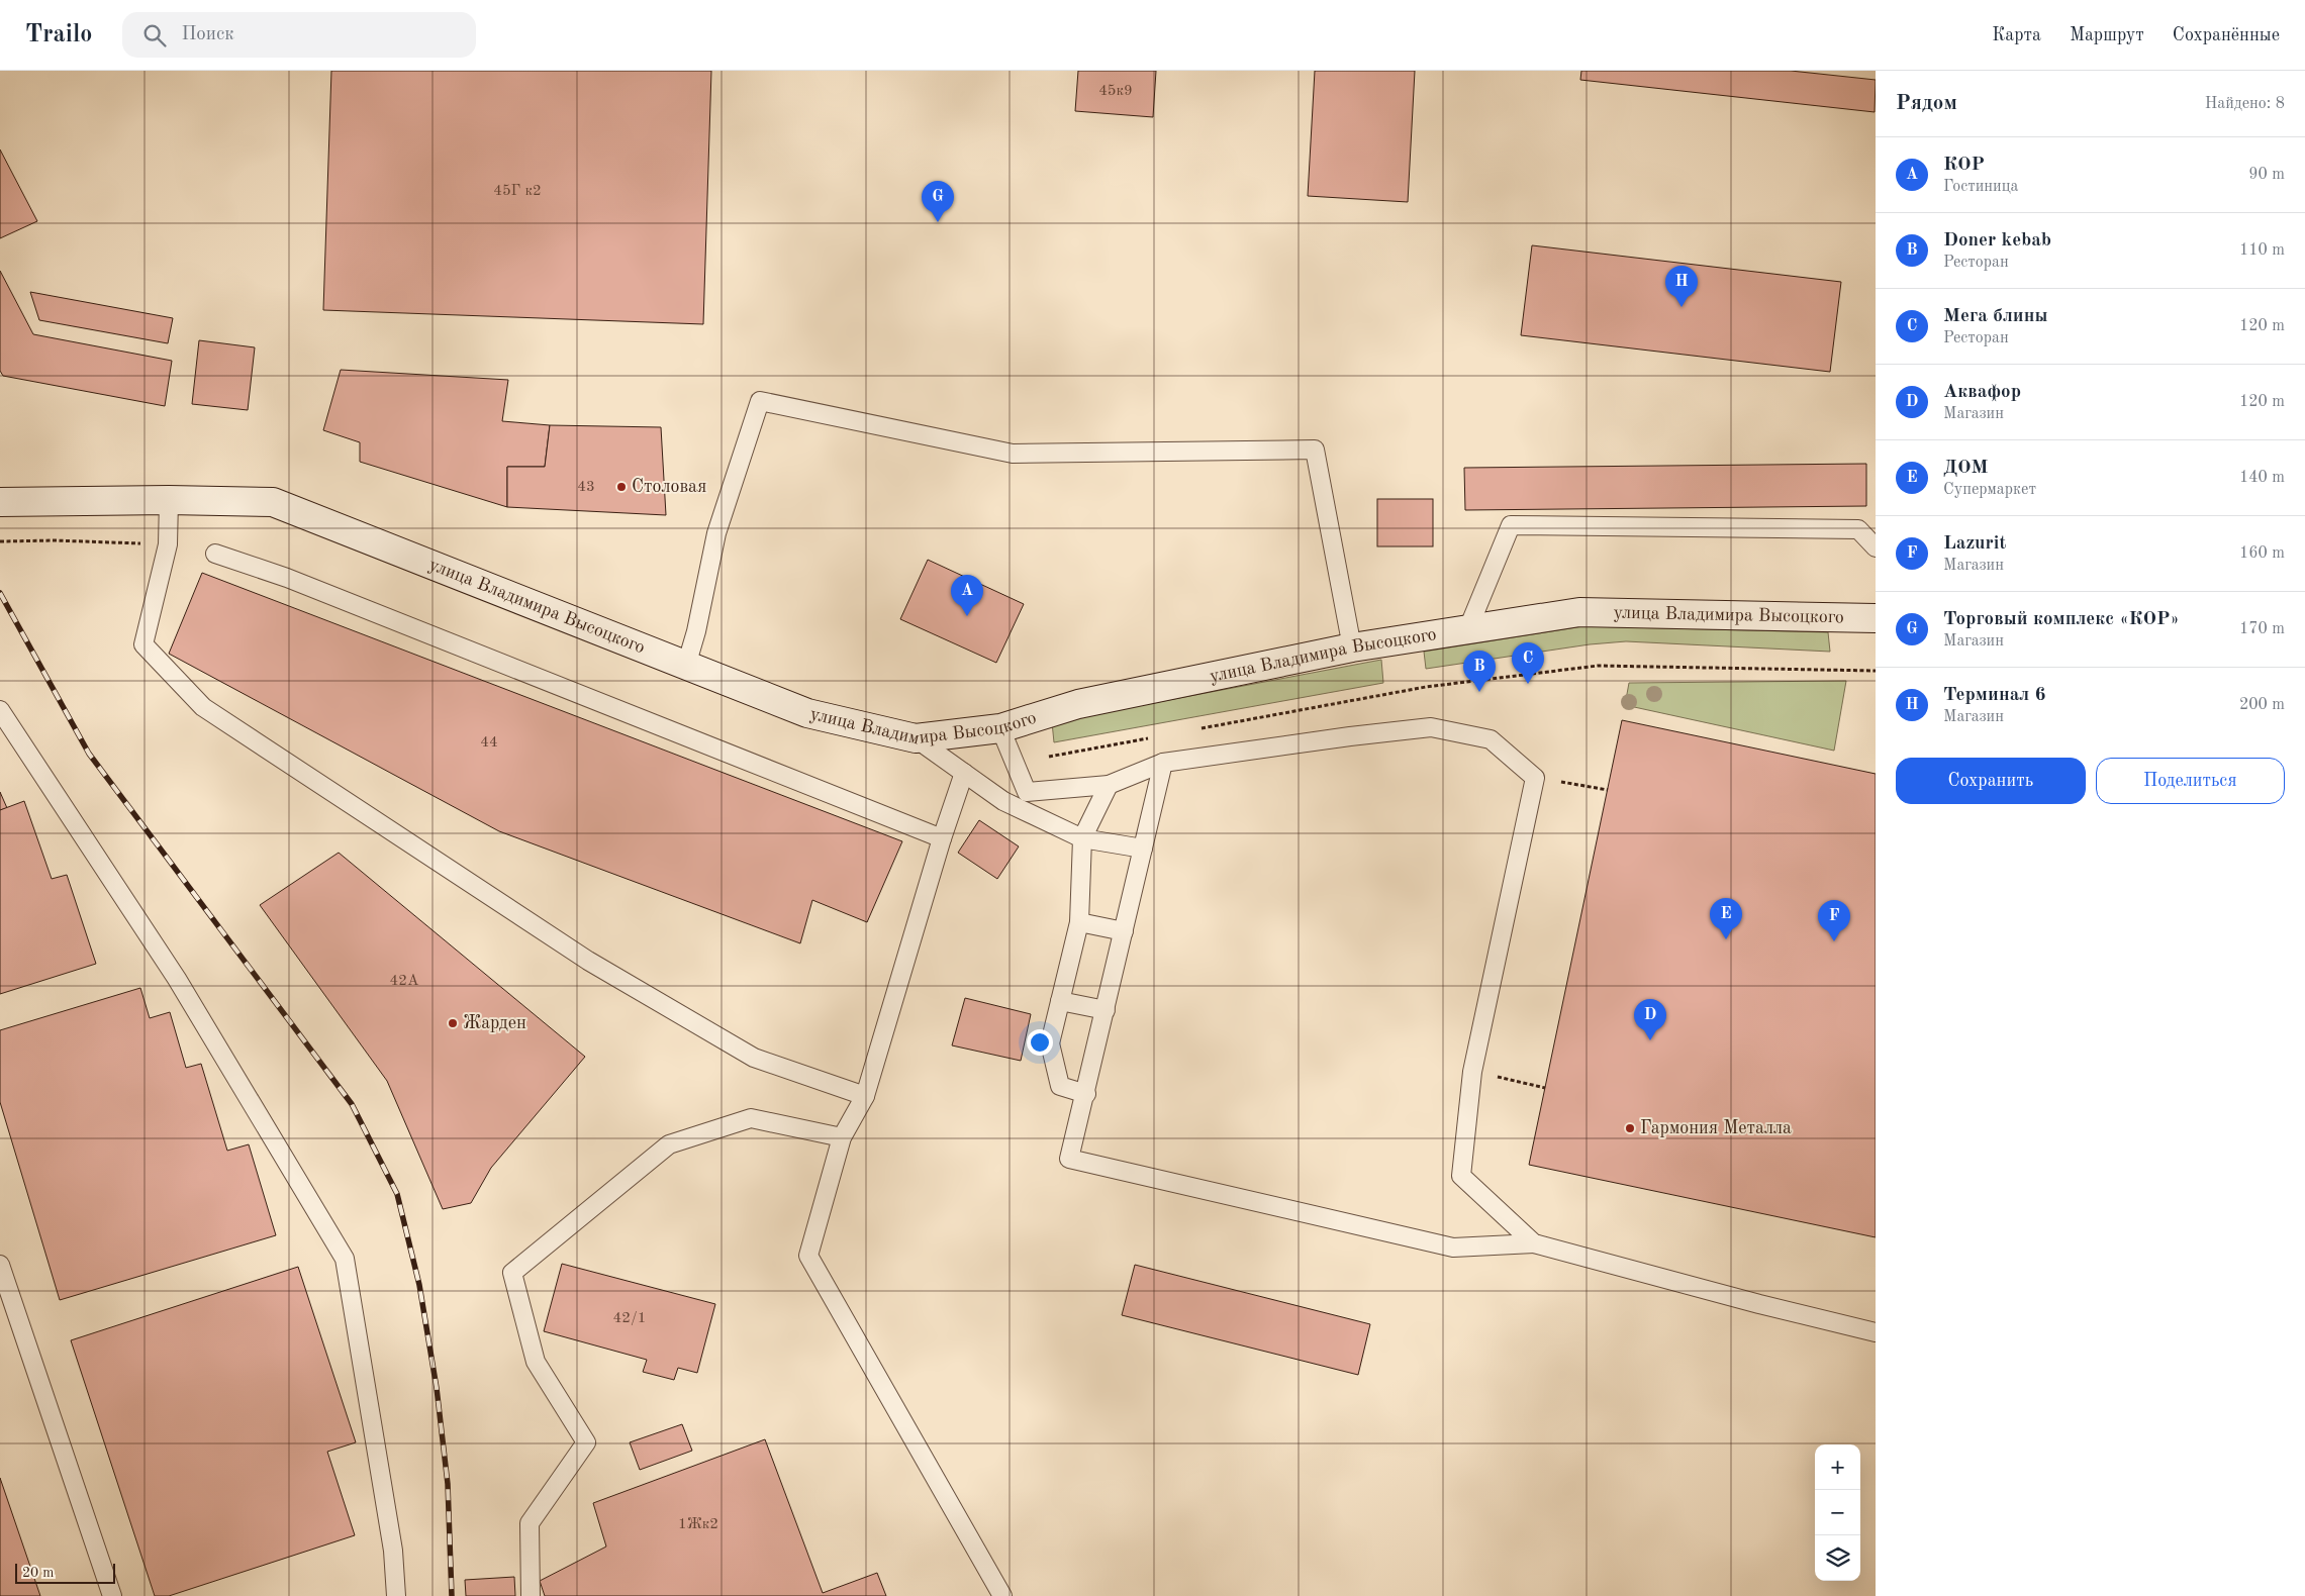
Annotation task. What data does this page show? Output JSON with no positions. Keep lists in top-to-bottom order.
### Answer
{
  "streets": {
    "main road": ["улица Владимира Высоцкого"]
  },
  "places": ["Столовая", "Жарден", "Гармония Металла"],
  "house_numbers": [
    "45к9",
    "45Г к2",
    "43",
    "44",
    "42А",
    "42/1",
    "1Жк2"
  ],
  "scale_bar": "20 m",
  "page": {
    "header": "Trailo",
    "search": "Поиск",
    "nav": ["Карта", "Маршрут", "Сохранённые"],
    "heading": ["Рядом", "Найдено: 8"],
    "list": [
      {
        "mark": "A",
        "name": "КОР",
        "note": "Гостиница",
        "value": "90 m"
      },
      {
        "mark": "B",
        "name": "Doner kebab",
        "note": "Ресторан",
        "value": "110 m"
      },
      {
        "mark": "C",
        "name": "Мега блины",
        "note": "Ресторан",
        "value": "120 m"
      },
      {
        "mark": "D",
        "name": "Аквафор",
        "note": "Магазин",
        "value": "120 m"
      },
      {
        "mark": "E",
        "name": "ДОМ",
        "note": "Супермаркет",
        "value": "140 m"
      },
      {
        "mark": "F",
        "name": "Lazurit",
        "note": "Магазин",
        "value": "160 m"
      },
      {
        "mark": "G",
        "name": "Торговый комплекс «КОР»",
        "note": "Магазин",
        "value": "170 m"
      },
      {
        "mark": "H",
        "name": "Терминал 6",
        "note": "Магазин",
        "value": "200 m"
      }
    ],
    "pins": [
      "G",
      "H",
      "A",
      "C",
      "B",
      "E",
      "F",
      "D"
    ],
    "buttons": ["Сохранить", "Поделиться"],
    "map_buttons": ["+", "−"],
    "scale": "20 m"
  }
}
